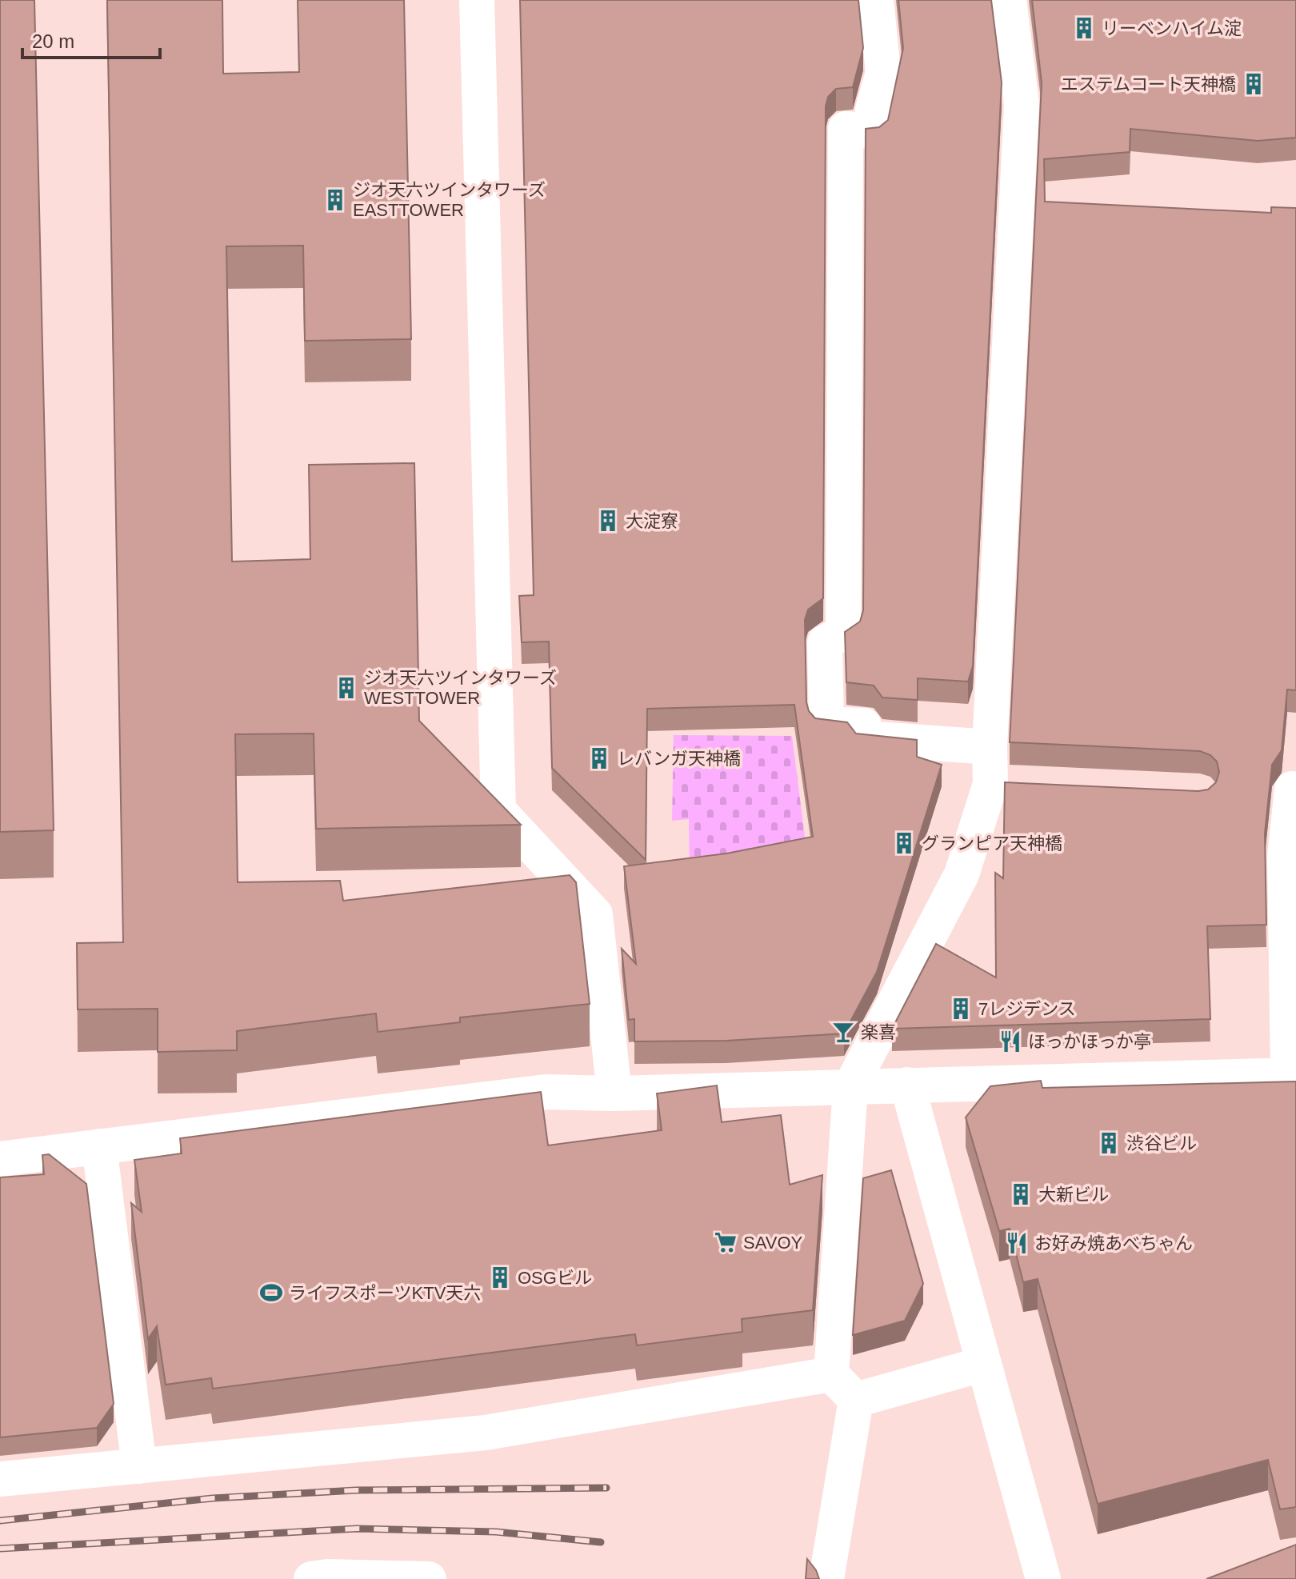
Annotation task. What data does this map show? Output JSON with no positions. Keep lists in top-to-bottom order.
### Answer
{
  "places": {
    "building": [
      "リーベンハイム淀",
      "エステムコート天神橋",
      "ジオ天六ツインタワーズ EASTTOWER",
      "大淀寮",
      "ジオ天六ツインタワーズ WESTTOWER",
      "レバンガ天神橋",
      "グランピア天神橋",
      "7レジデンス",
      "渋谷ビル",
      "大新ビル",
      "OSGビル"
    ],
    "bar": ["楽喜"],
    "restaurant": ["ほっかほっか亭", "お好み焼あべちゃん"],
    "supermarket": ["SAVOY"],
    "sports": ["ライフスポーツKTV天六"]
  },
  "scale_bar": "20 m"
}
